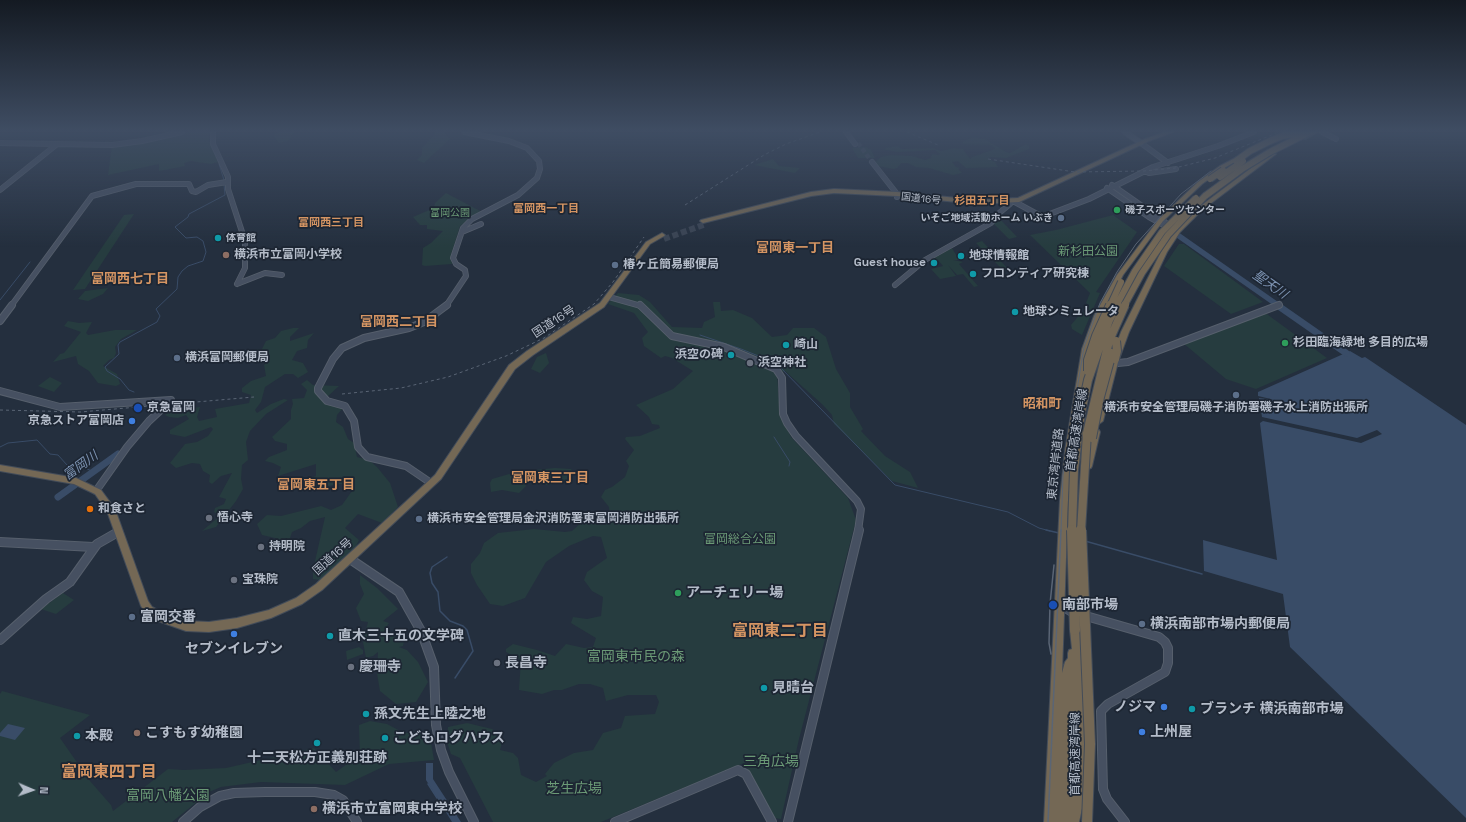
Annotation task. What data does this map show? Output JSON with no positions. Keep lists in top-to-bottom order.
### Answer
{
  "streets": {
    "highway": ["国道16号", "首都高速湾岸線", "東京湾岸道路"]
  },
  "districts": [
    "杉田五丁目",
    "富岡西一丁目",
    "富岡西三丁目",
    "富岡東一丁目",
    "富岡西七丁目",
    "富岡西二丁目",
    "昭和町",
    "富岡東三丁目",
    "富岡東五丁目",
    "富岡東二丁目",
    "富岡東四丁目"
  ],
  "water": ["聖天川", "富岡川"],
  "parks": [
    "富岡公園",
    "新杉田公園",
    "富岡総合公園",
    "富岡東市民の森",
    "三角広場",
    "芝生広場",
    "富岡八幡公園"
  ],
  "places": [
    "磯子スポーツセンター",
    "いそご地域活動ホーム いぶき",
    "体育館",
    "横浜市立富岡小学校",
    "地球情報館",
    "Guest house",
    "椿ヶ丘簡易郵便局",
    "フロンティア研究棟",
    "地球シミュレータ",
    "杉田臨海緑地 多目的広場",
    "崎山",
    "浜空の碑",
    "横浜富岡郵便局",
    "浜空神社",
    "横浜市安全管理局磯子消防署磯子水上消防出張所",
    "京急富岡",
    "京急ストア富岡店",
    "和食さと",
    "悟心寺",
    "横浜市安全管理局金沢消防署東富岡消防出張所",
    "持明院",
    "宝珠院",
    "アーチェリー場",
    "南部市場",
    "富岡交番",
    "横浜南部市場内郵便局",
    "セブンイレブン",
    "直木三十五の文学碑",
    "長昌寺",
    "慶珊寺",
    "見晴台",
    "ノジマ",
    "ブランチ 横浜南部市場",
    "孫文先生上陸之地",
    "上州屋",
    "こすもす幼稚園",
    "本殿",
    "こどもログハウス",
    "十二天松方正義別荘跡",
    "横浜市立富岡東中学校"
  ],
  "north": "right"
}
